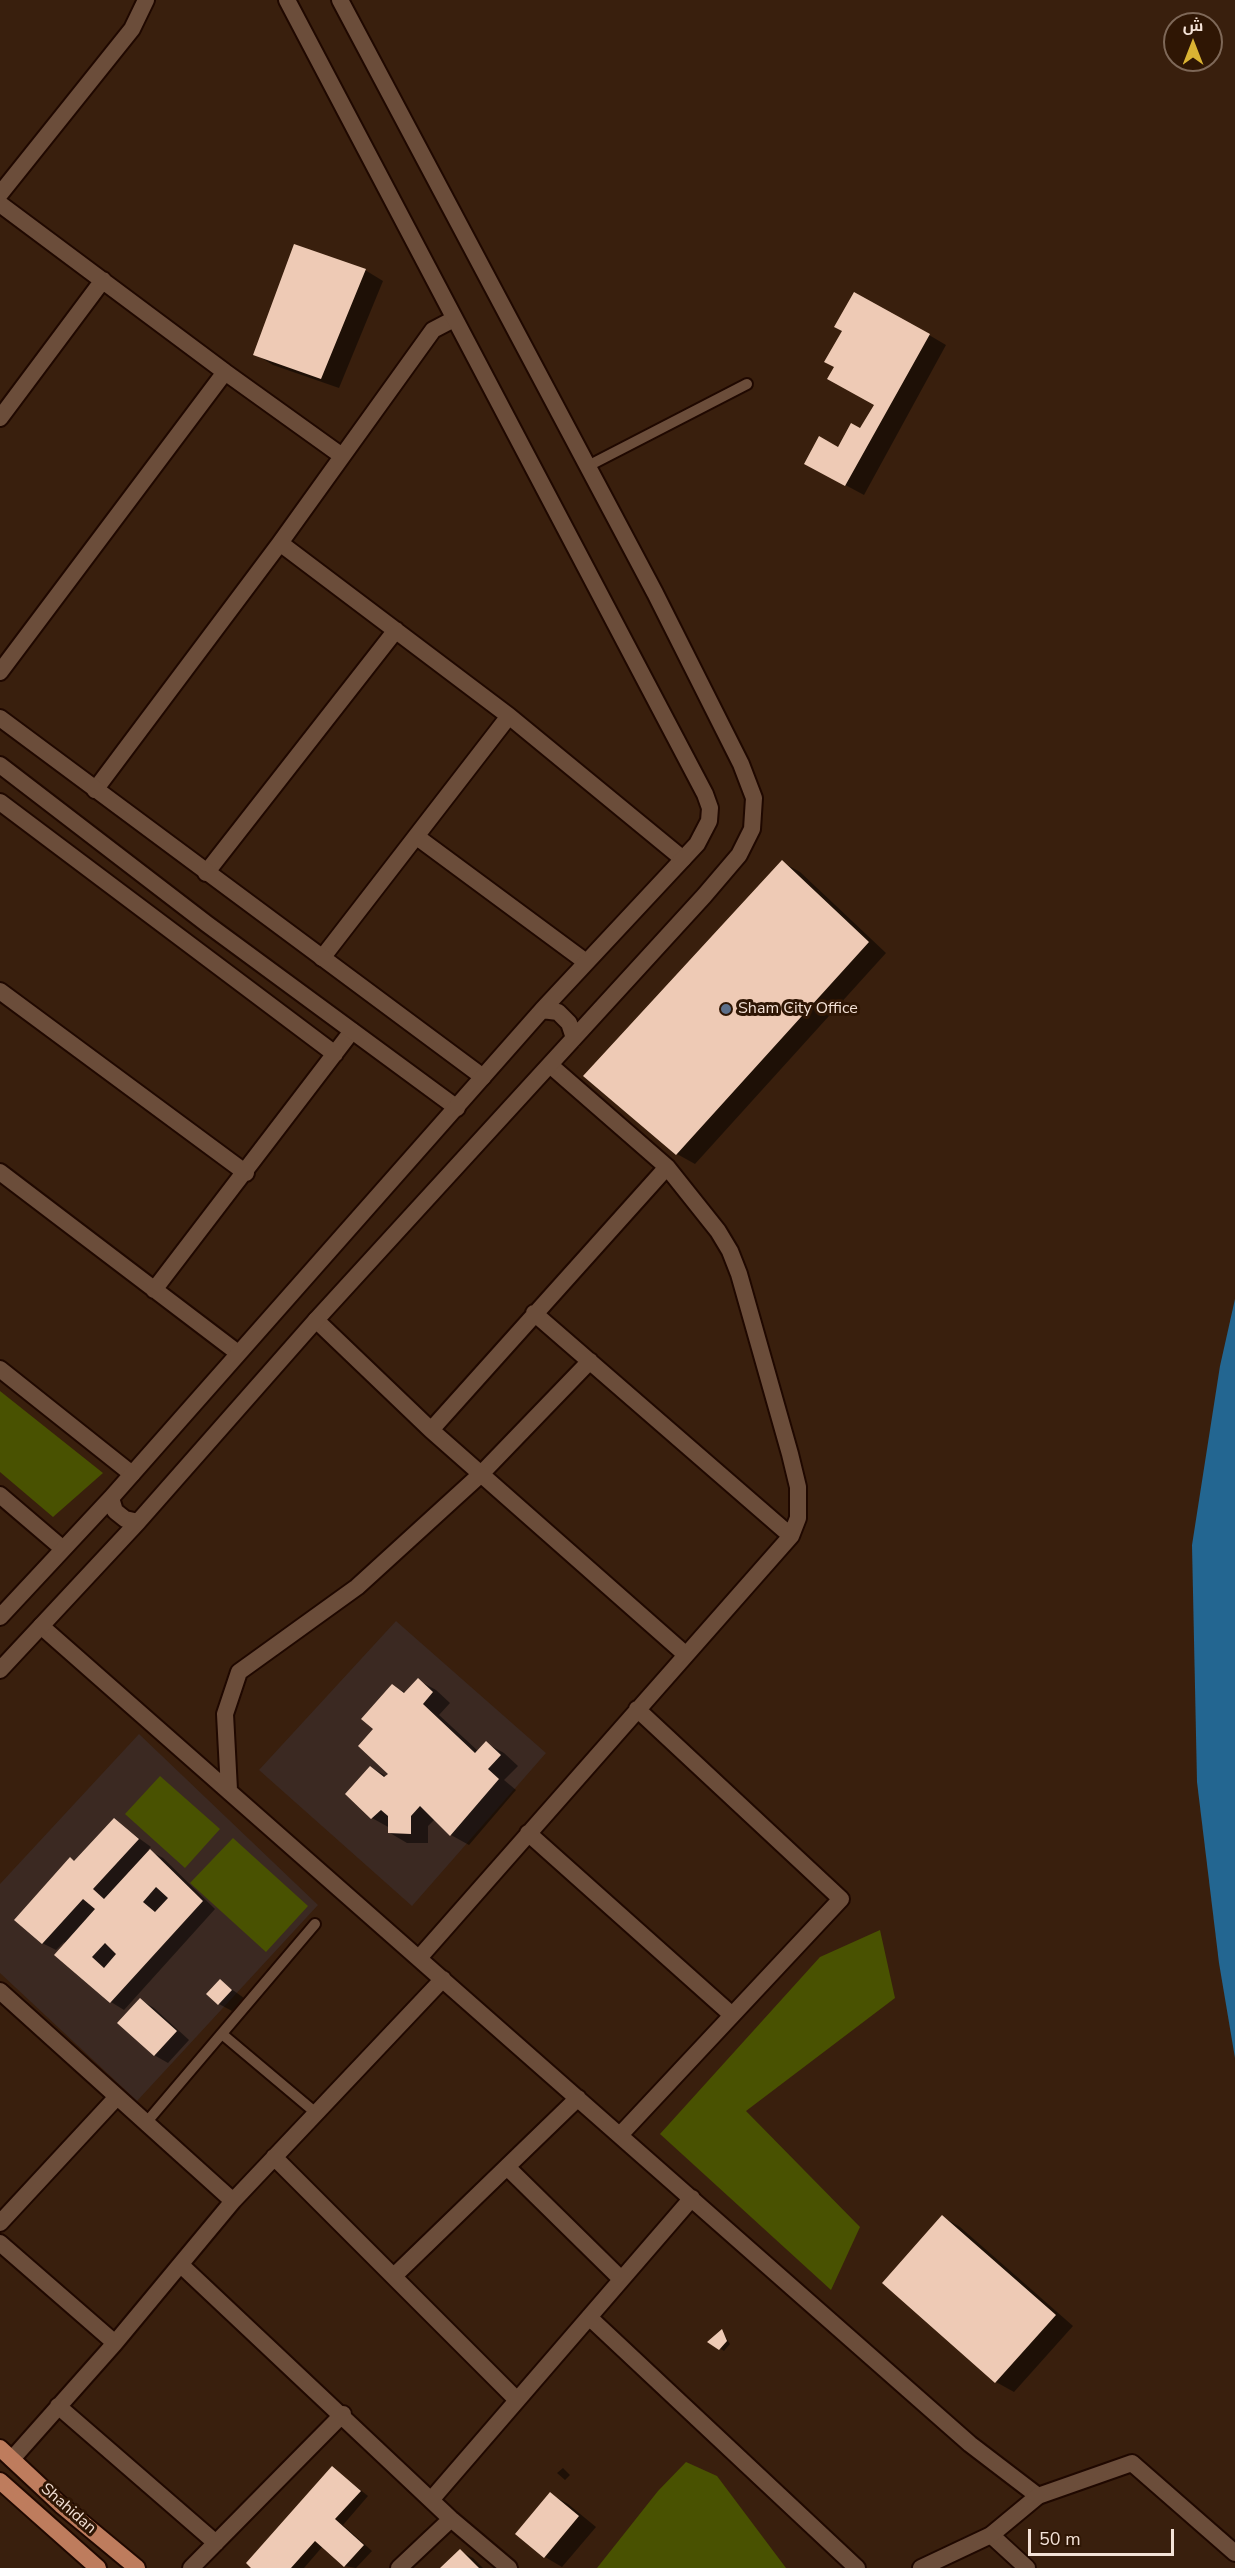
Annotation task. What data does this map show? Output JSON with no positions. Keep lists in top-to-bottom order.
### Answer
{
  "streets": {
    "main road": ["Shahidan"]
  },
  "places": ["Sham City Office"],
  "scale_bar": "50 m",
  "north": "top"
}
